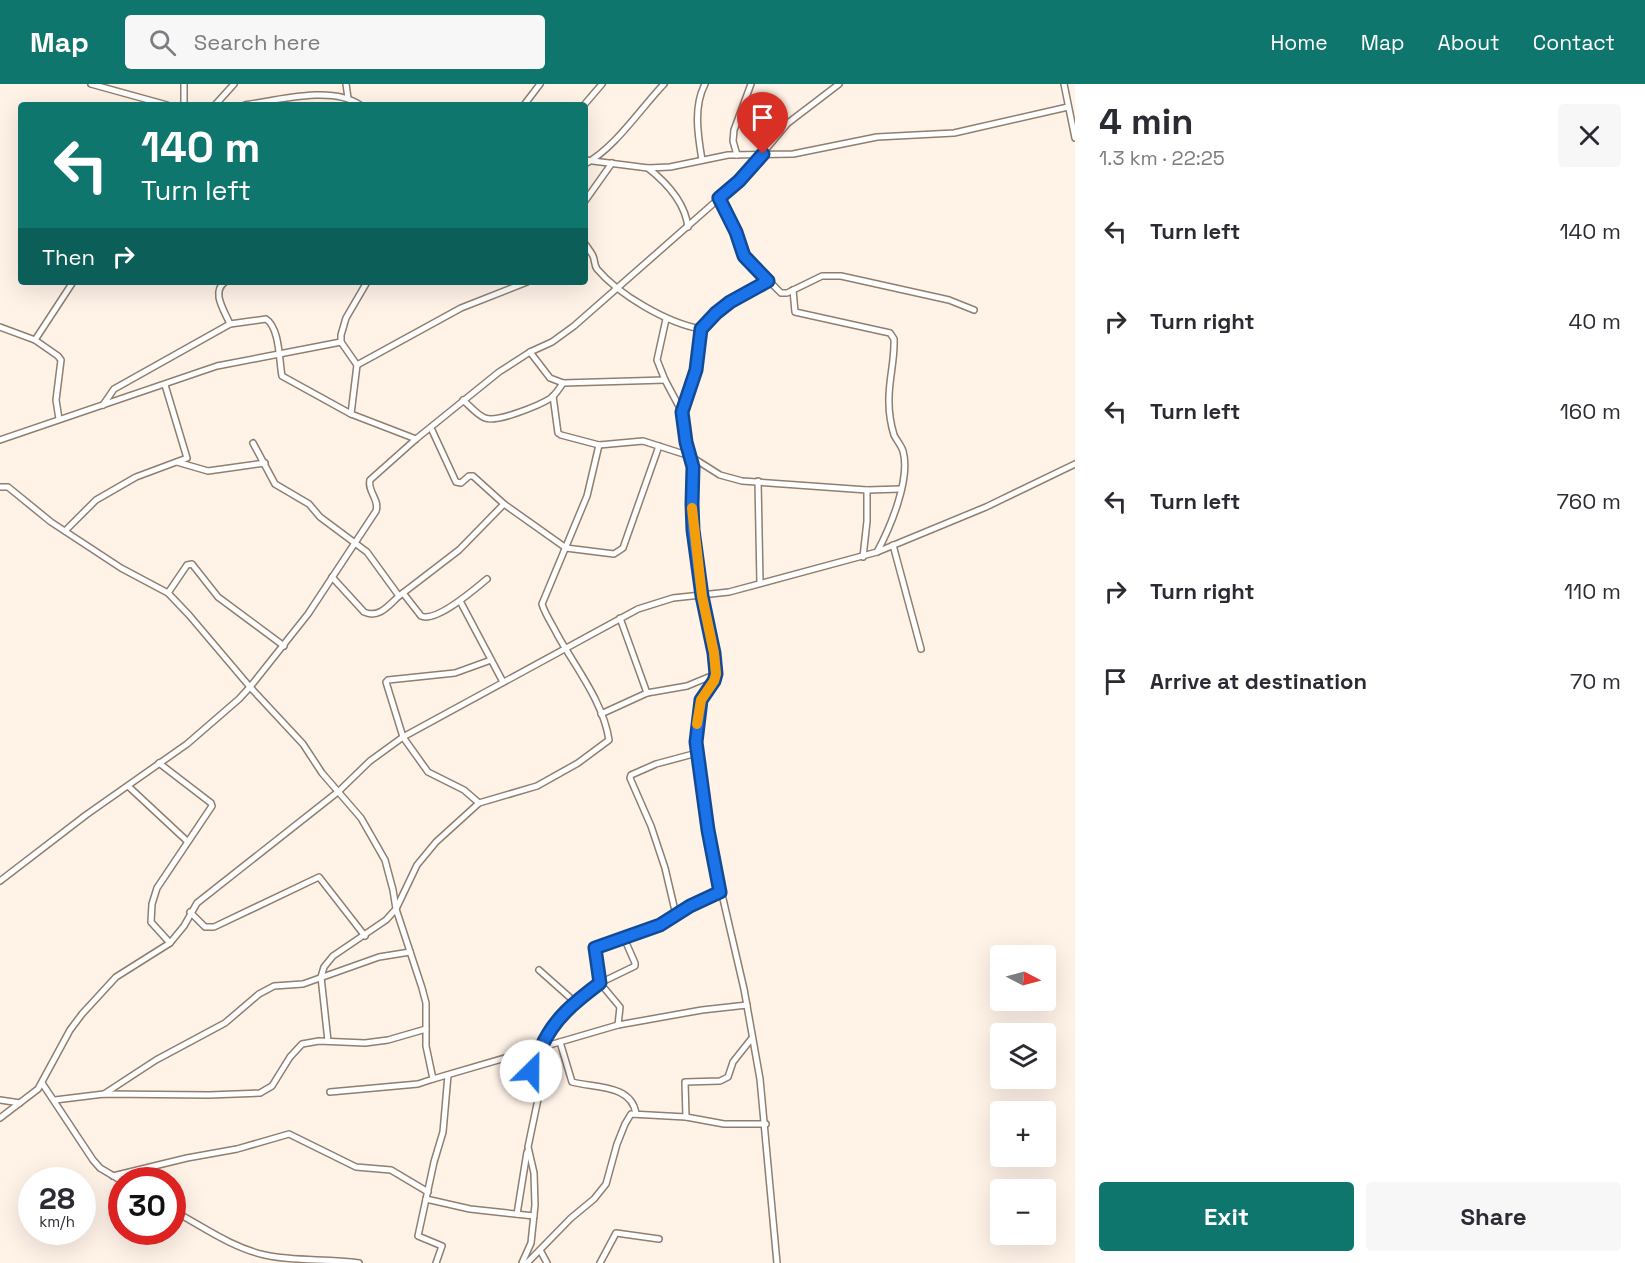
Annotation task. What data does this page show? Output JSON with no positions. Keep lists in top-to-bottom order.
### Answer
{
  "north": "right",
  "page": {
    "header": "Map",
    "search": "Search here",
    "nav": [
      "Home",
      "Map",
      "About",
      "Contact"
    ],
    "heading": ["4 min", "1.3 km · 22:25"],
    "turn": ["140 m", "Turn left"],
    "list": [
      {
        "name": "Turn left",
        "value": "140 m"
      },
      {
        "name": "Turn right",
        "value": "40 m"
      },
      {
        "name": "Turn left",
        "value": "160 m"
      },
      {
        "name": "Turn left",
        "value": "760 m"
      },
      {
        "name": "Turn right",
        "value": "110 m"
      },
      {
        "name": "Arrive at destination",
        "value": "70 m"
      }
    ],
    "then": "Then",
    "map_buttons": ["+", "−"],
    "speed": "28 km/h",
    "limit": "30",
    "buttons": ["Exit", "Share"]
  }
}
